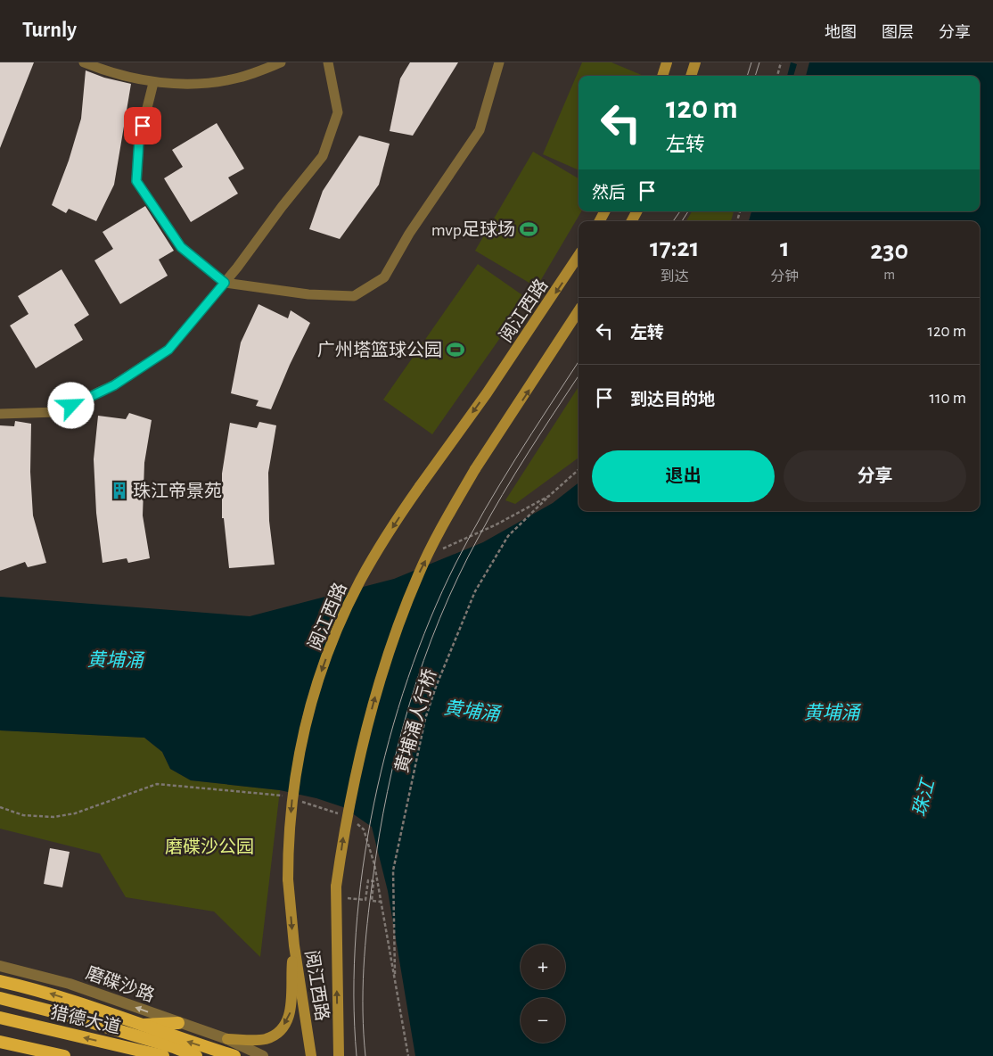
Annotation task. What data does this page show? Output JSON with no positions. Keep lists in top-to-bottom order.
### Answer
{
  "streets": {
    "highway": ["猎德大道"],
    "main road": ["阅江西路"],
    "street": ["磨碟沙路"],
    "path": ["黄埔涌人行桥"]
  },
  "one_way": ["磨碟沙路"],
  "water": ["黄埔涌", "珠江"],
  "parks": ["磨碟沙公园"],
  "places": {
    "sports": ["mvp足球场", "广州塔篮球公园"],
    "building": ["珠江帝景苑"]
  },
  "page": {
    "header": "Turnly",
    "nav": ["地图", "图层", "分享"],
    "turn": ["120 m", "左转"],
    "then": "然后",
    "eta": [
      "17:21",
      "到达",
      "1",
      "分钟",
      "230",
      "m"
    ],
    "list": [
      {
        "name": "左转",
        "value": "120 m"
      },
      {
        "name": "到达目的地",
        "value": "110 m"
      }
    ],
    "buttons": ["退出", "分享"],
    "map_buttons": ["+", "−"]
  }
}
